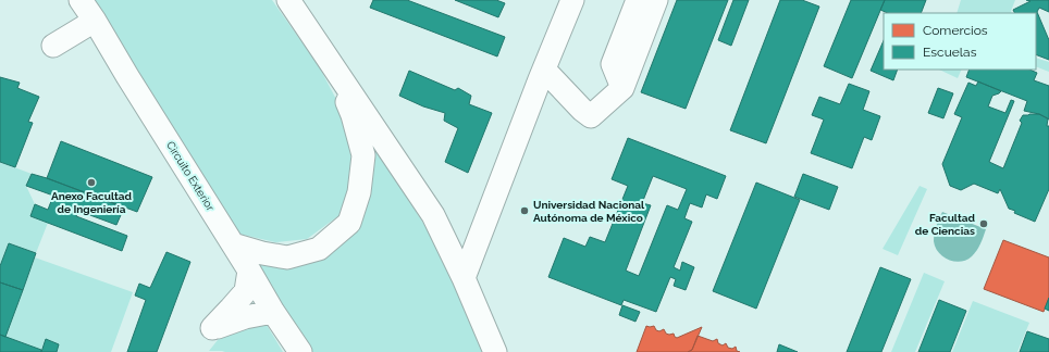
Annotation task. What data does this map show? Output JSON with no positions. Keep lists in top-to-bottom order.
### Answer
{
  "streets": {
    "street": ["Circuito Exterior"]
  },
  "places": ["Anexo Facultad de Ingeniería", "Universidad Nacional Autónoma de México", "Facultad de Ciencias"],
  "legend": ["Comercios", "Escuelas"]
}
